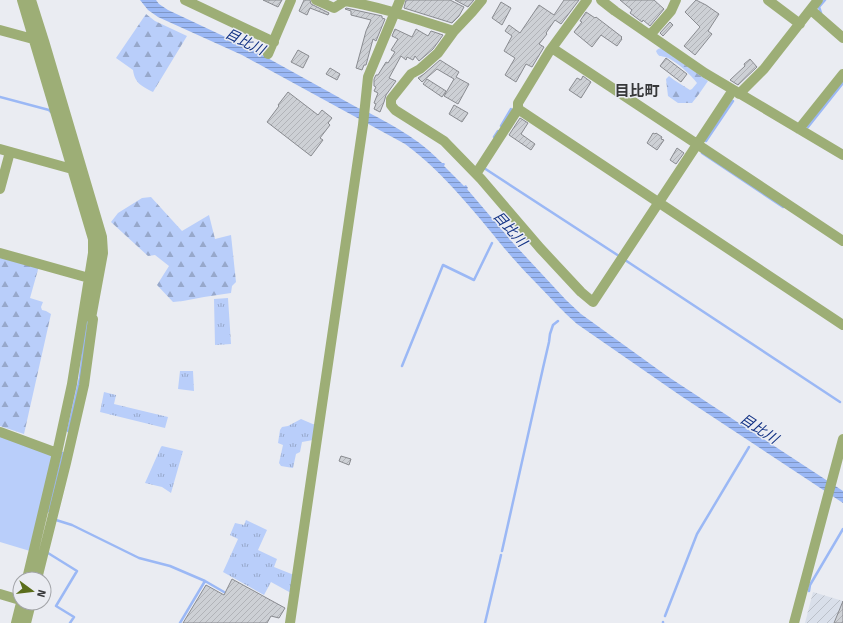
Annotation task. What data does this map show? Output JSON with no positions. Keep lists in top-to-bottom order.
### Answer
{
  "districts": ["目比町"],
  "water": ["目比川"],
  "north": "right"
}
